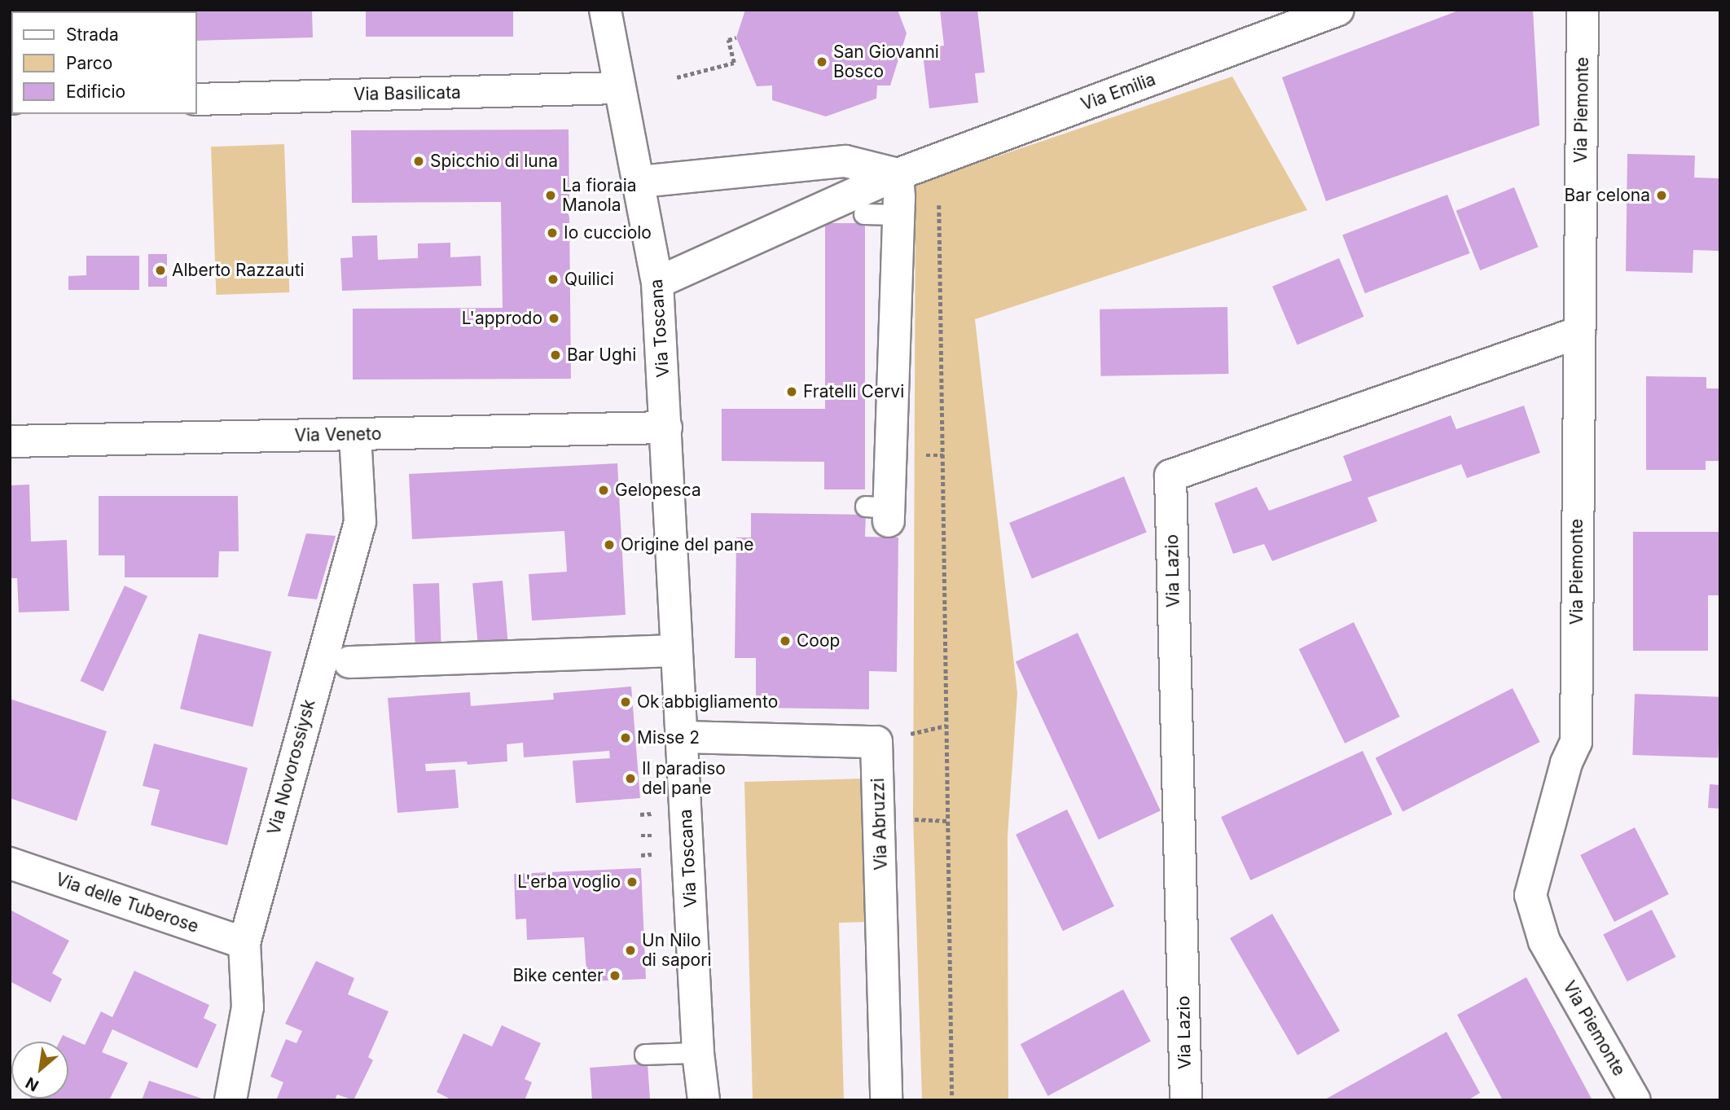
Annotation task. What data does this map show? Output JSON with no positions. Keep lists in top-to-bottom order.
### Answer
{
  "streets": {
    "street": [
      "Via Emilia",
      "Via Basilicata",
      "Via Piemonte",
      "Via Toscana",
      "Via Veneto",
      "Via Lazio",
      "Via Novorossiysk",
      "Via Abruzzi",
      "Via delle Tuberose"
    ]
  },
  "crossings": [
    ["Via Emilia", "Via Toscana"],
    ["Via Basilicata", "Via Toscana"],
    ["Via Piemonte", "Via Lazio"],
    ["Via Toscana", "Via Veneto"],
    ["Via Toscana", "Via Abruzzi"],
    ["Via Veneto", "Via Novorossiysk"],
    ["Via Novorossiysk", "Via delle Tuberose"]
  ],
  "places": [
    "San Giovanni Bosco",
    "Spicchio di luna",
    "La fioraia Manola",
    "Bar celona",
    "Io cucciolo",
    "Alberto Razzauti",
    "Quilici",
    "L'approdo",
    "Bar Ughi",
    "Fratelli Cervi",
    "Gelopesca",
    "Origine del pane",
    "Coop",
    "Ok abbigliamento",
    "Misse 2",
    "Il paradiso del pane",
    "L'erba voglio",
    "Un Nilo di sapori",
    "Bike center"
  ],
  "legend": ["Strada", "Parco", "Edificio"],
  "north": "bottom left"
}
